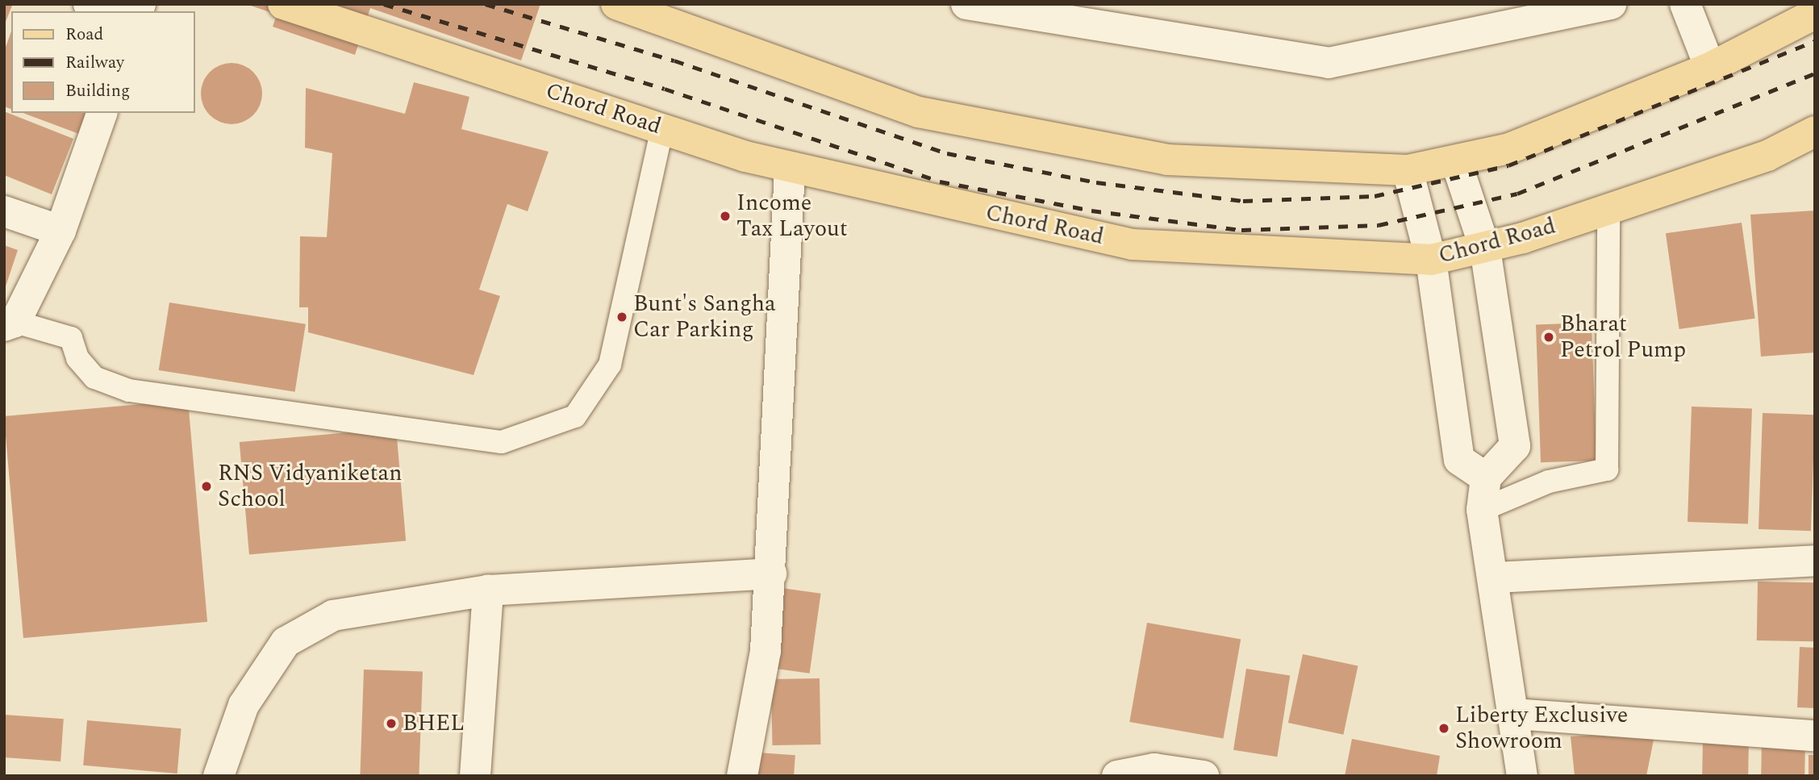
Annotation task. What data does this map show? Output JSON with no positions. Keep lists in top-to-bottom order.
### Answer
{
  "streets": {
    "main road": ["Chord Road"]
  },
  "places": [
    "Income Tax Layout",
    "Bunt's Sangha Car Parking",
    "Bharat Petrol Pump",
    "RNS Vidyaniketan School",
    "BHEL",
    "Liberty Exclusive Showroom"
  ],
  "legend": ["Road", "Railway", "Building"]
}
